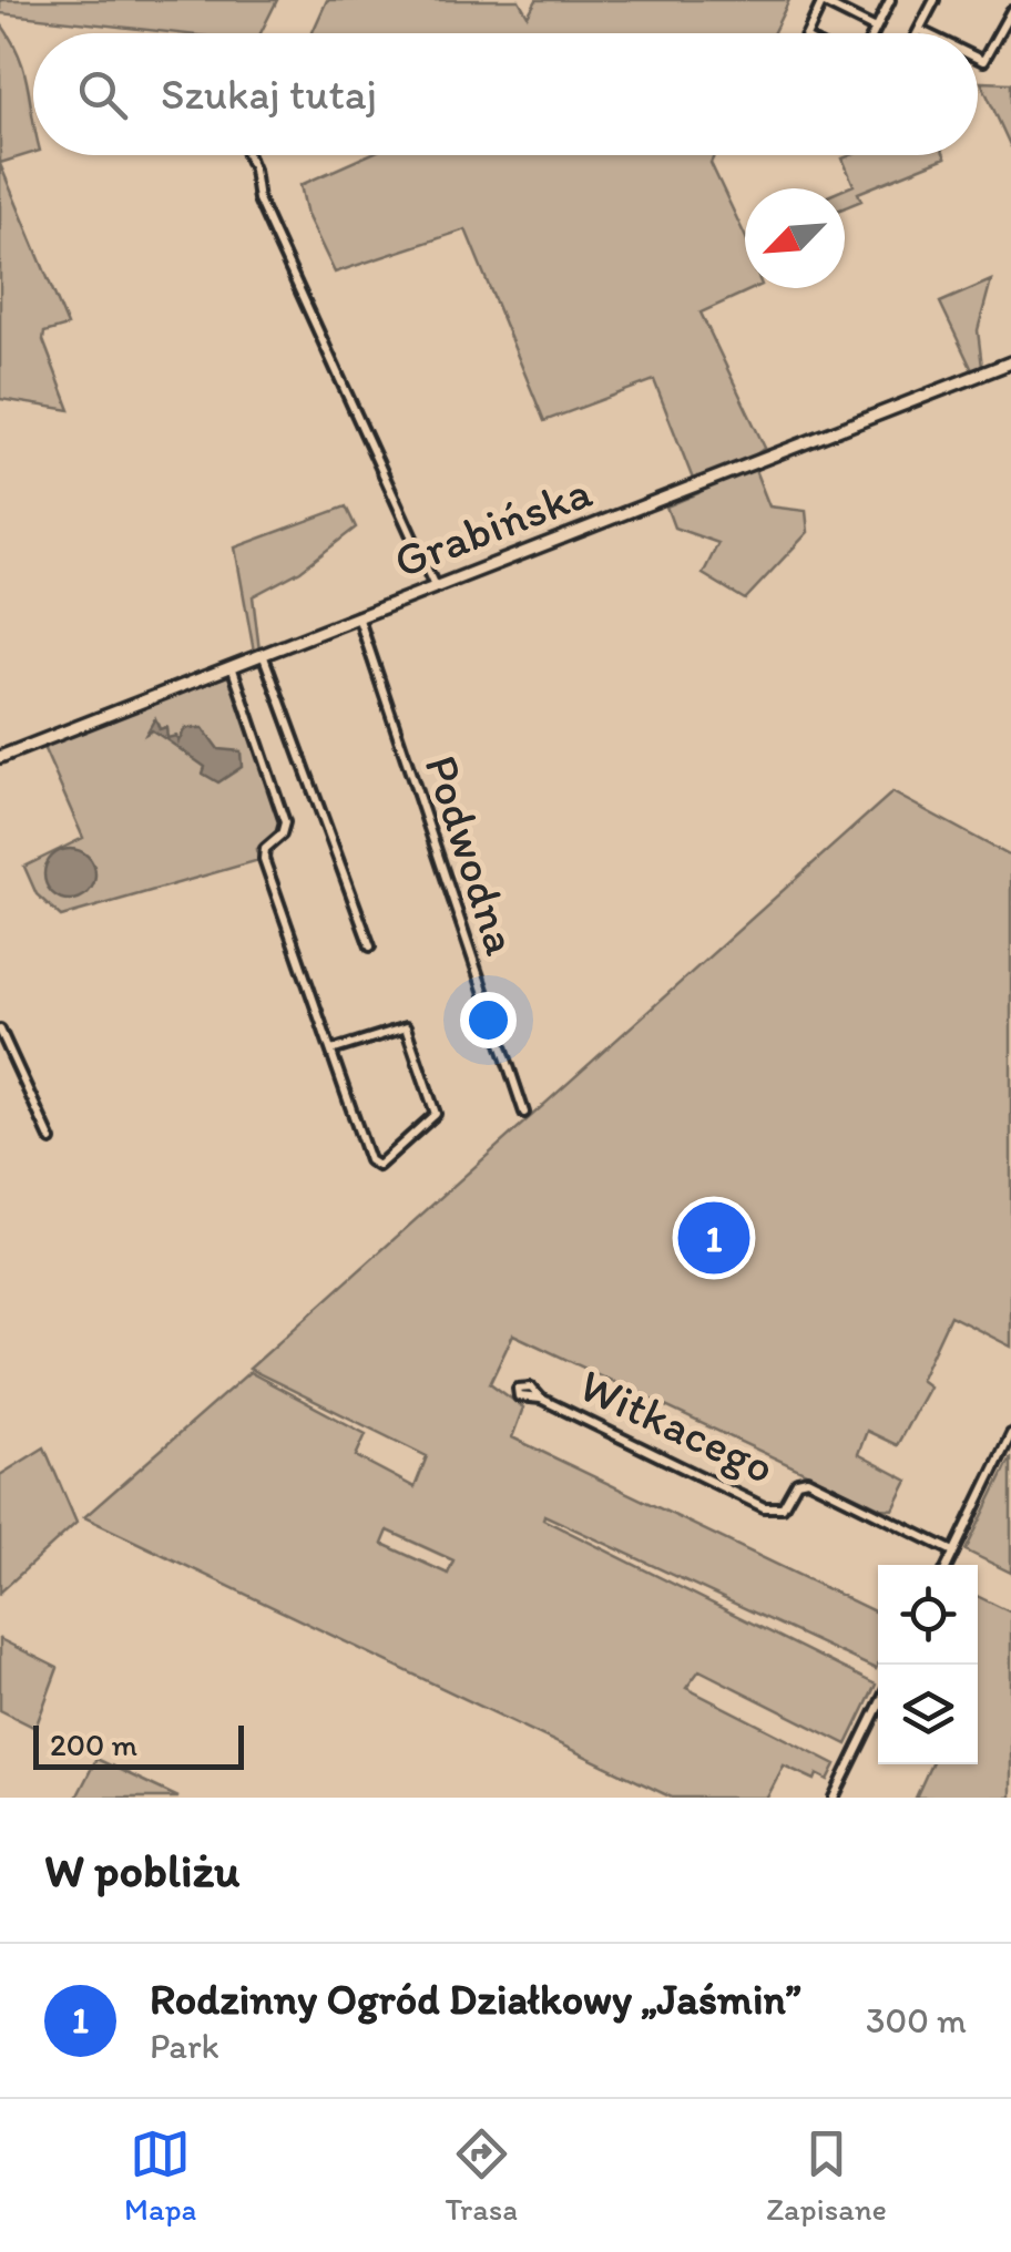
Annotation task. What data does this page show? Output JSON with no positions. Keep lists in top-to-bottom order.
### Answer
{
  "streets": {
    "street": ["Grabińska", "Podwodna", "Witkacego"]
  },
  "crossings": [
    ["Grabińska", "Podwodna"]
  ],
  "scale_bar": "200 m",
  "north": "bottom left",
  "page": {
    "search": "Szukaj tutaj",
    "pins": "1",
    "scale": "200 m",
    "heading": "W pobliżu",
    "list": [
      {
        "mark": "1",
        "name": "Rodzinny Ogród Działkowy „Jaśmin”",
        "note": "Park",
        "value": "300 m"
      }
    ],
    "nav": ["Mapa", "Trasa", "Zapisane"]
  }
}
